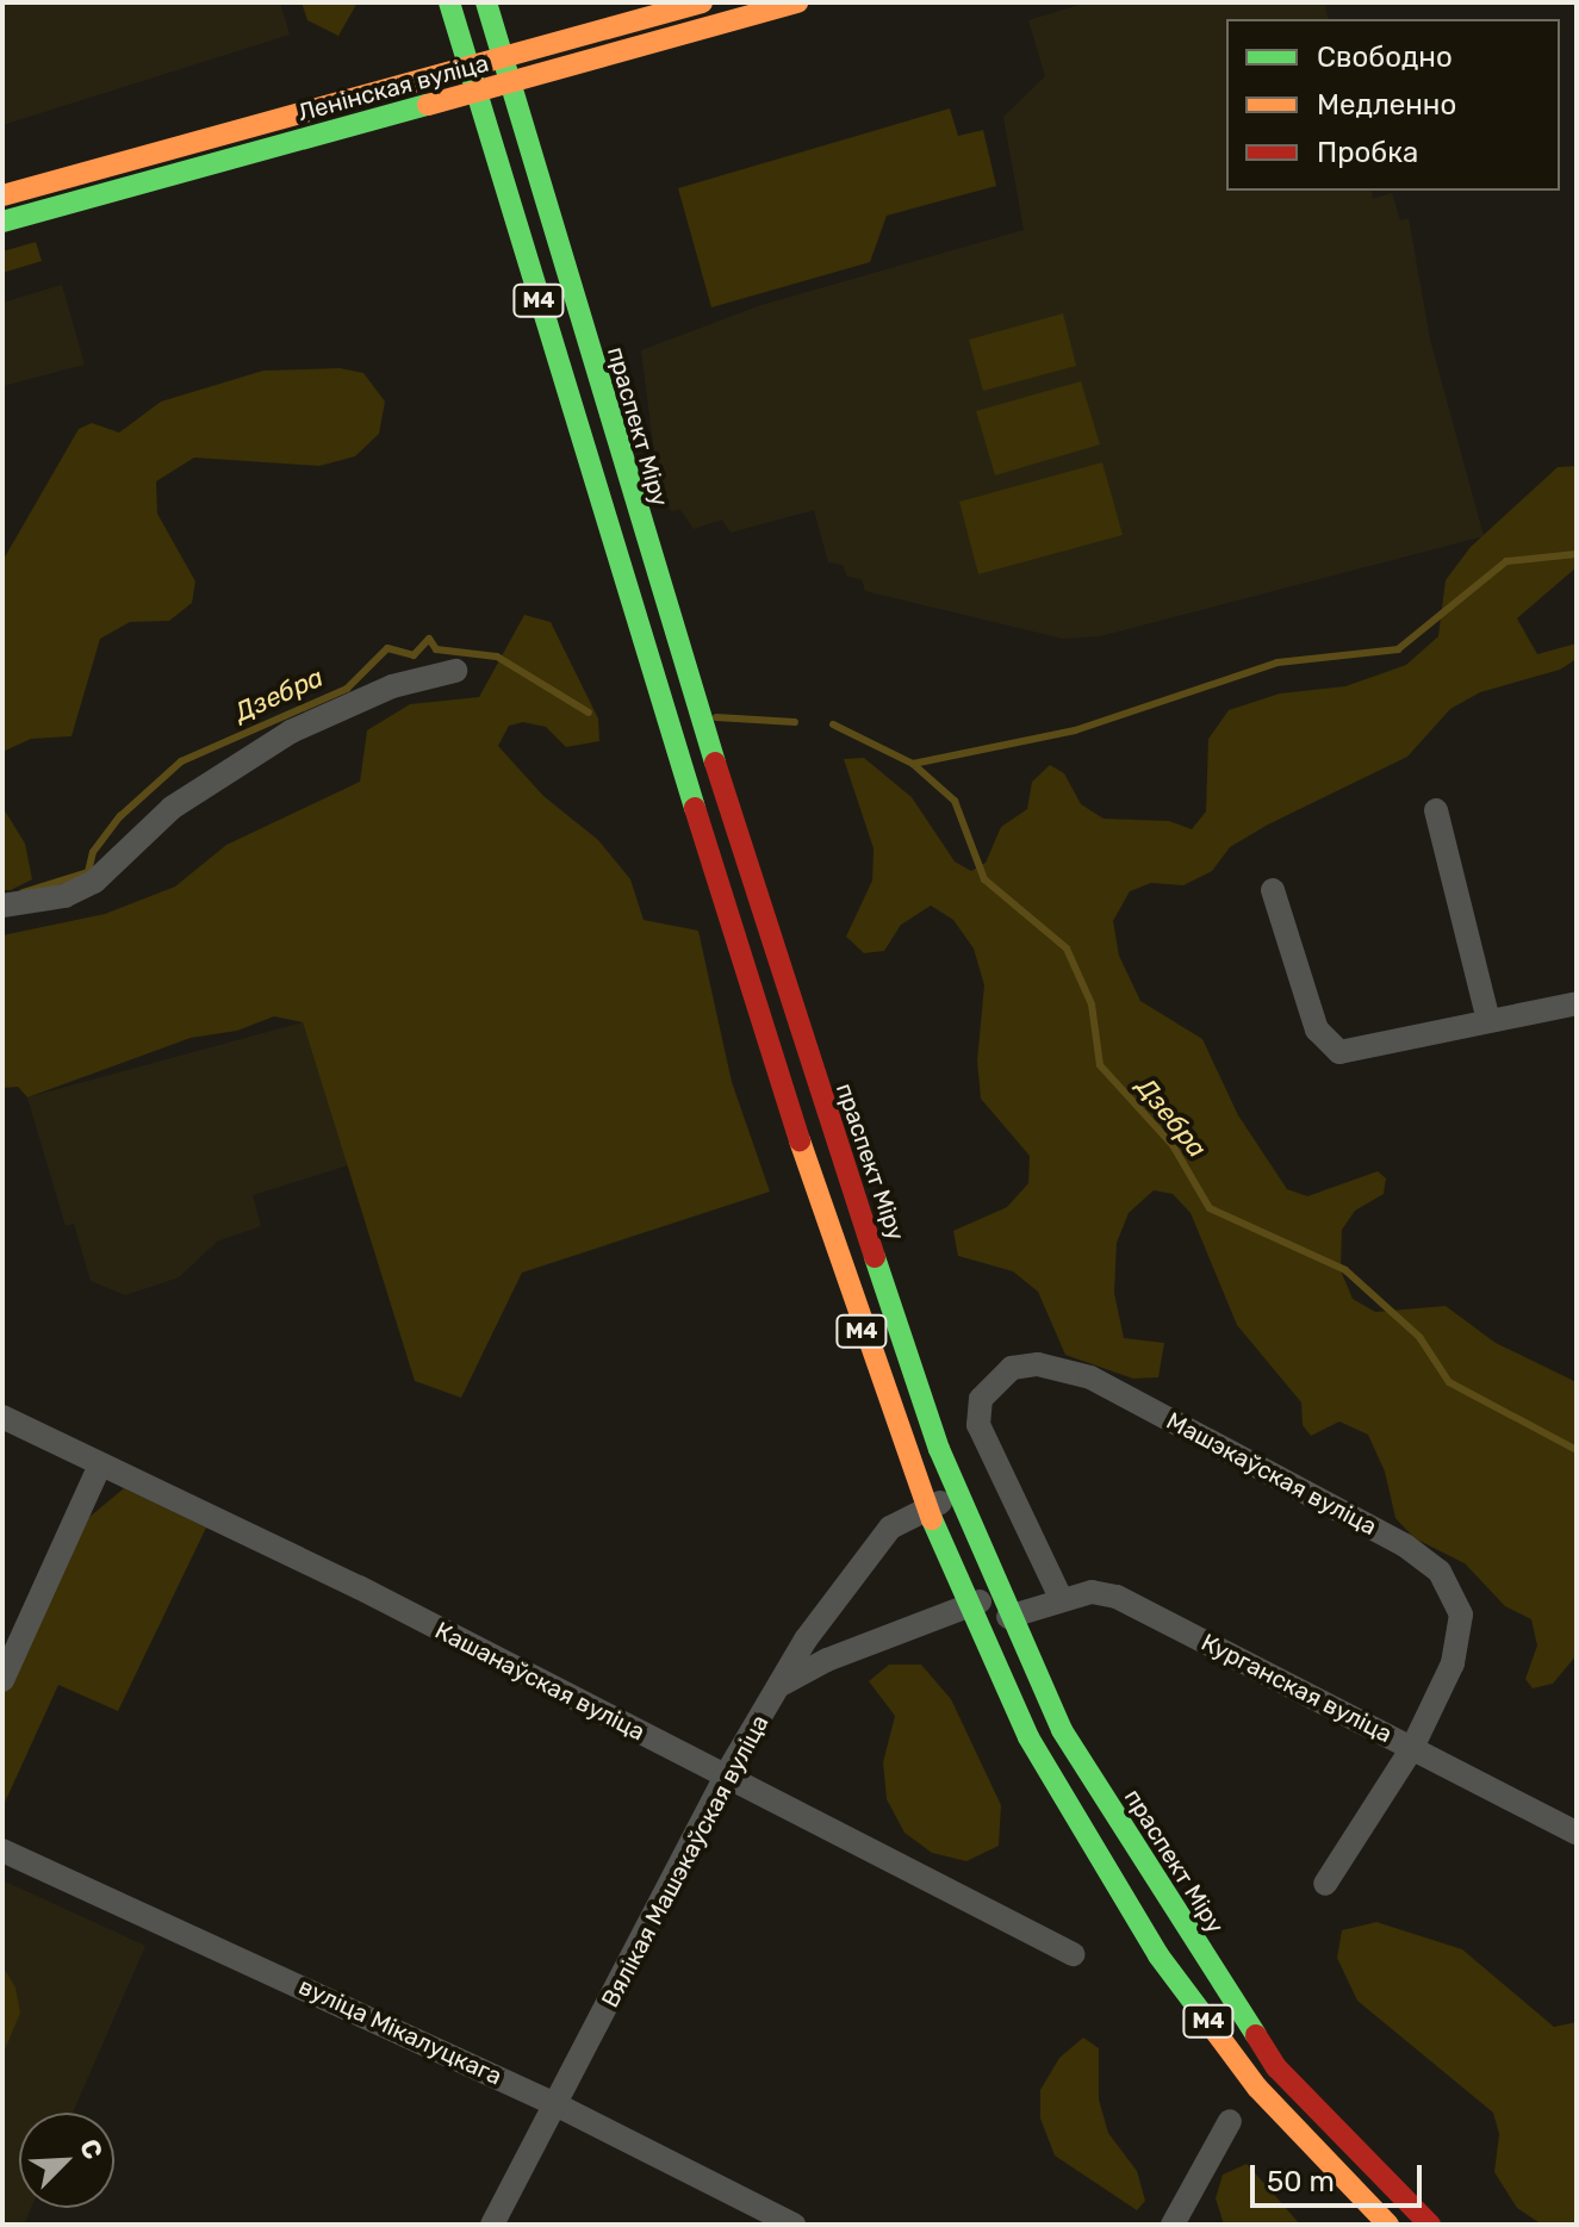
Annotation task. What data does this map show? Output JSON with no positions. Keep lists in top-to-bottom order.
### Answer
{
  "streets": {
    "main road": ["Ленінская вуліца", "М4", "праспект Міру"],
    "street": [
      "Машэкаўская вуліца",
      "Кашанаўская вуліца",
      "Курганская вуліца",
      "Вялікая Машэкаўская вуліца",
      "вуліца Мікалуцкага"
    ]
  },
  "crossings": [
    ["Ленінская вуліца", "М4"],
    ["Ленінская вуліца", "праспект Міру"],
    ["М4", "Вялікая Машэкаўская вуліца"],
    ["праспект Міру", "Курганская вуліца"],
    ["праспект Міру", "Вялікая Машэкаўская вуліца"],
    ["Машэкаўская вуліца", "Курганская вуліца"],
    ["Кашанаўская вуліца", "Вялікая Машэкаўская вуліца"],
    ["Вялікая Машэкаўская вуліца", "вуліца Мікалуцкага"]
  ],
  "water": ["Дзебра"],
  "legend": ["Свободно", "Медленно", "Пробка"],
  "scale_bar": "50 m",
  "north": "top right"
}
